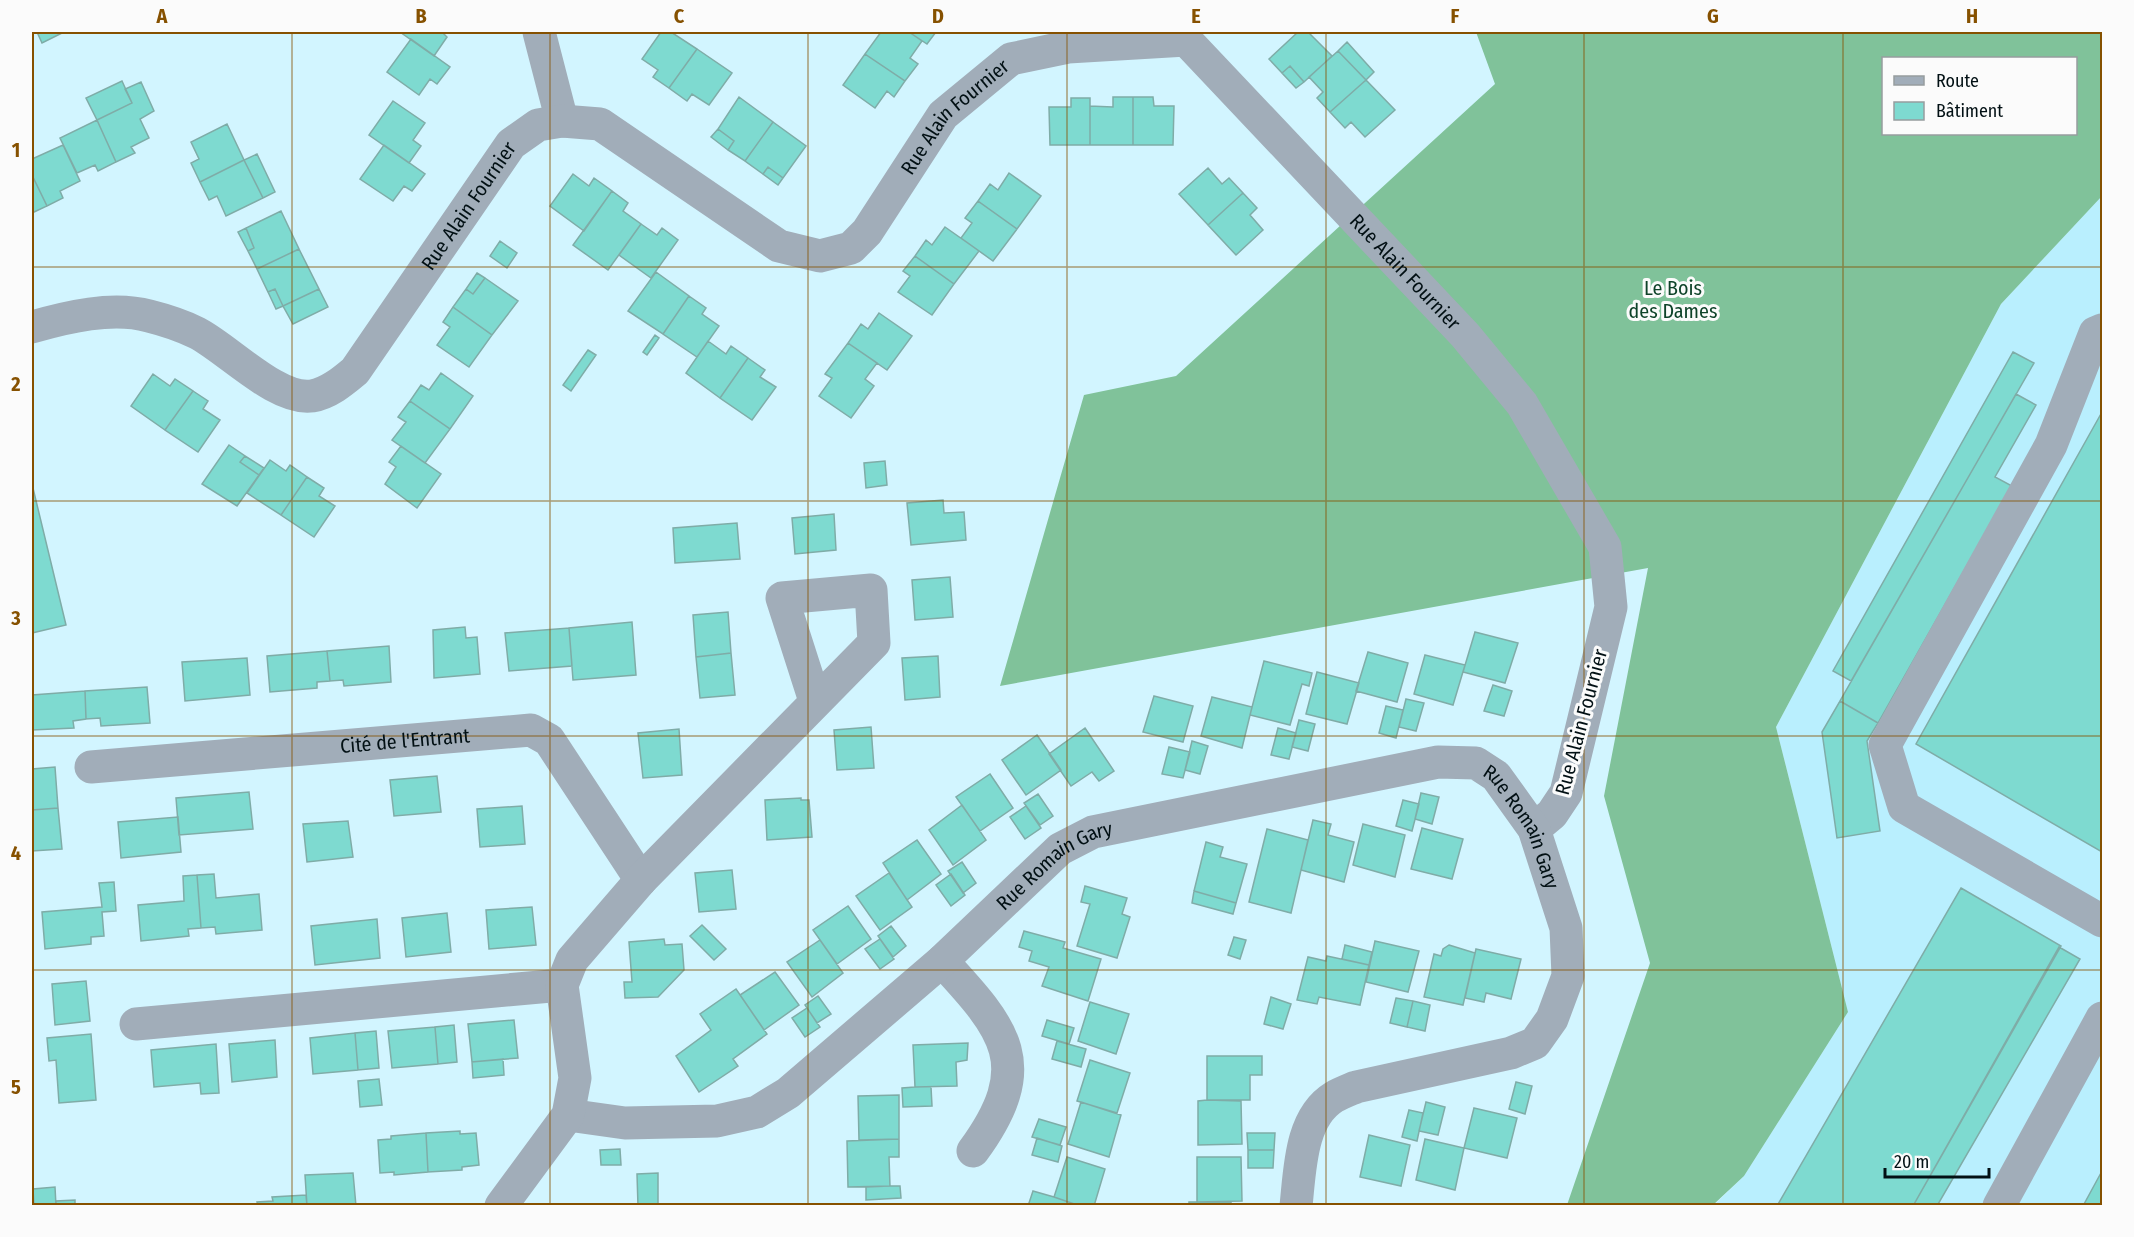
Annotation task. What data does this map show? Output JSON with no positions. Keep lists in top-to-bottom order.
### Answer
{
  "streets": {
    "street": ["Rue Alain Fournier", "Cité de l'Entrant", "Rue Romain Gary"]
  },
  "crossings": [
    ["Rue Alain Fournier", "Rue Romain Gary"]
  ],
  "parks": ["Le Bois des Dames"],
  "legend": ["Route", "Bâtiment"],
  "scale_bar": "20 m",
  "grid": {
    "columns": [
      "A",
      "B",
      "C",
      "D",
      "E",
      "F",
      "G",
      "H"
    ],
    "rows": [
      "1",
      "2",
      "3",
      "4",
      "5"
    ]
  }
}
